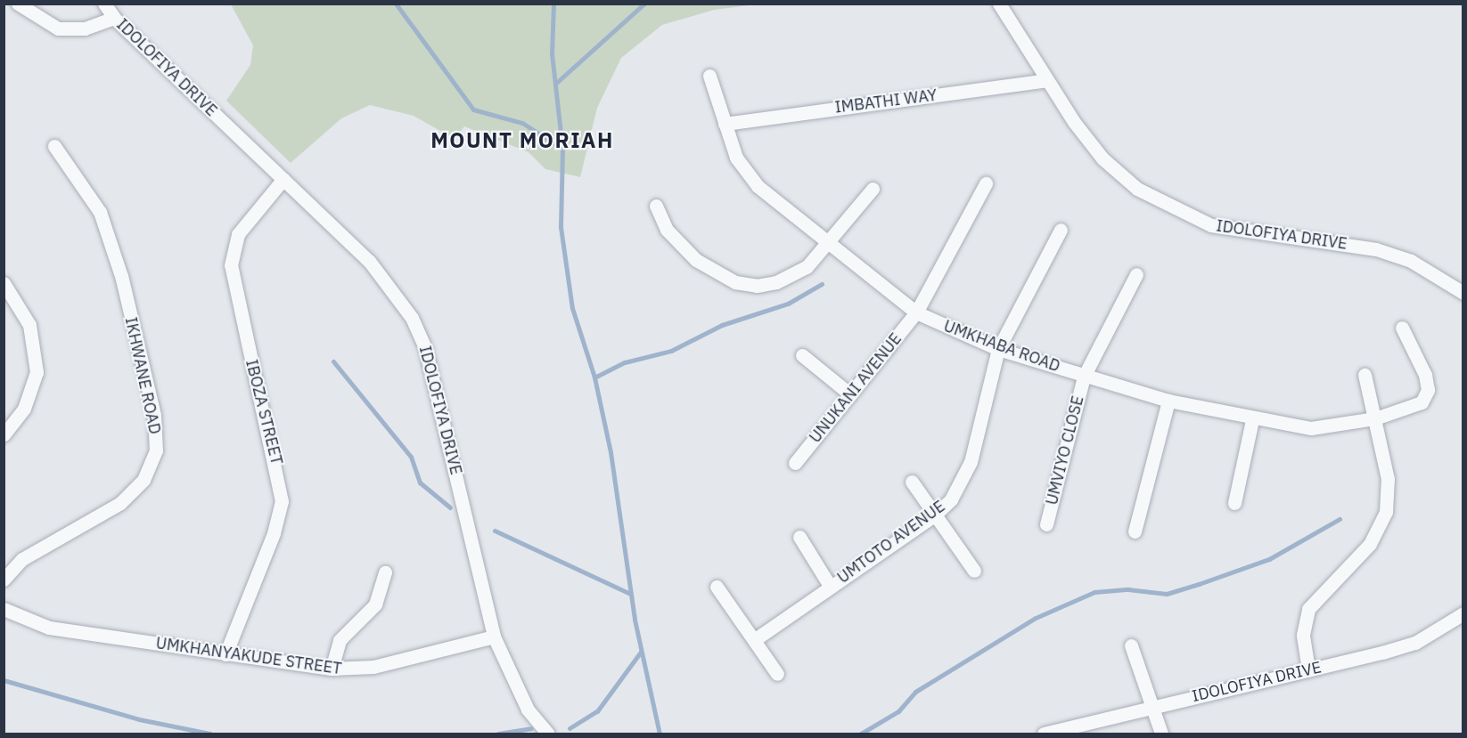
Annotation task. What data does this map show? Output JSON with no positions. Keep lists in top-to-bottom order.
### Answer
{
  "streets": {
    "street": [
      "IDOLOFIYA DRIVE",
      "IMBATHI WAY",
      "UMKHABA ROAD",
      "IKHWANE ROAD",
      "UNUKANI AVENUE",
      "IBOZA STREET",
      "UMVIYO CLOSE",
      "UMTOTO AVENUE",
      "UMKHANYAKUDE STREET"
    ]
  },
  "crossings": [
    ["IDOLOFIYA DRIVE", "IMBATHI WAY"],
    ["IDOLOFIYA DRIVE", "IBOZA STREET"],
    ["IDOLOFIYA DRIVE", "UMKHANYAKUDE STREET"],
    ["IMBATHI WAY", "UMKHABA ROAD"],
    ["UMKHABA ROAD", "UNUKANI AVENUE"],
    ["UMKHABA ROAD", "UMVIYO CLOSE"],
    ["UMKHABA ROAD", "UMTOTO AVENUE"],
    ["IBOZA STREET", "UMKHANYAKUDE STREET"]
  ],
  "districts": ["MOUNT MORIAH"]
}
